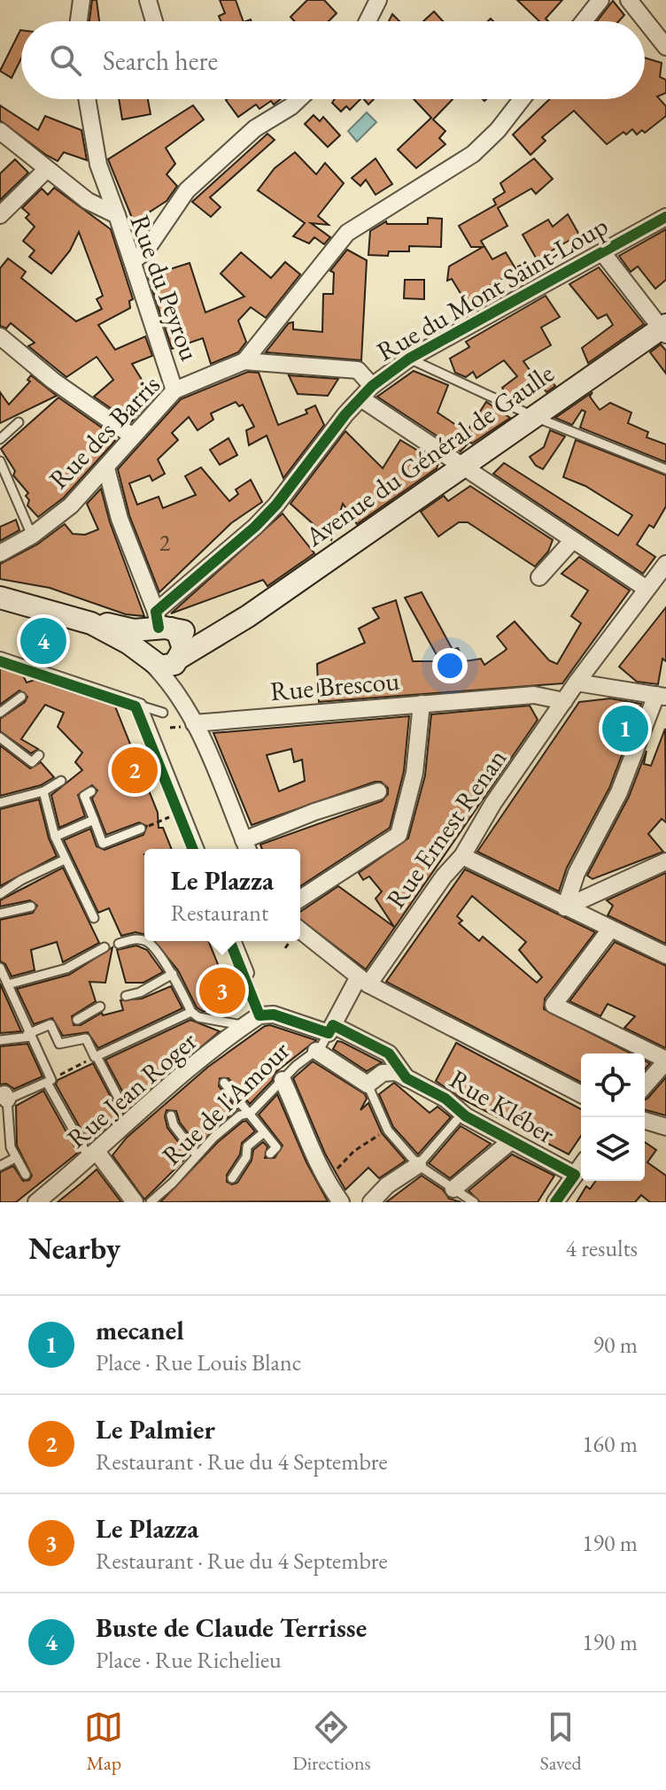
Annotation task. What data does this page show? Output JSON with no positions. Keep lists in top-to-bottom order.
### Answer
{
  "streets": {
    "main road": ["Avenue du Général de Gaulle"],
    "street": [
      "Rue du Peyrou",
      "Rue du Mont Saint-Loup",
      "Rue des Barris",
      "Rue Brescou",
      "Rue Ernest Renan",
      "Rue Jean Roger",
      "Rue Kléber"
    ],
    "lane": ["Rue de l'Amour"]
  },
  "crossings": [
    ["Rue du Peyrou", "Rue des Barris"],
    ["Rue du Mont Saint-Loup", "Rue des Barris"],
    ["Rue du Mont Saint-Loup", "Avenue du Général de Gaulle"],
    ["Rue des Barris", "Avenue du Général de Gaulle"],
    ["Rue des Barris", "Rue Ernest Renan"],
    ["Rue Brescou", "Rue Ernest Renan"],
    ["Rue Ernest Renan", "Rue Jean Roger"],
    ["Rue Ernest Renan", "Rue de l'Amour"],
    ["Rue Jean Roger", "Rue de l'Amour"]
  ],
  "house_numbers": ["2"],
  "page": {
    "search": "Search here",
    "pins": [
      "4",
      "1",
      "2",
      "3"
    ],
    "popup": ["Le Plazza", "Restaurant"],
    "heading": ["Nearby", "4 results"],
    "list": [
      {
        "mark": "1",
        "name": "mecanel",
        "note": "Place · Rue Louis Blanc",
        "value": "90 m"
      },
      {
        "mark": "2",
        "name": "Le Palmier",
        "note": "Restaurant · Rue du 4 Septembre",
        "value": "160 m"
      },
      {
        "mark": "3",
        "name": "Le Plazza",
        "note": "Restaurant · Rue du 4 Septembre",
        "value": "190 m"
      },
      {
        "mark": "4",
        "name": "Buste de Claude Terrisse",
        "note": "Place · Rue Richelieu",
        "value": "190 m"
      }
    ],
    "nav": ["Map", "Directions", "Saved"]
  }
}
